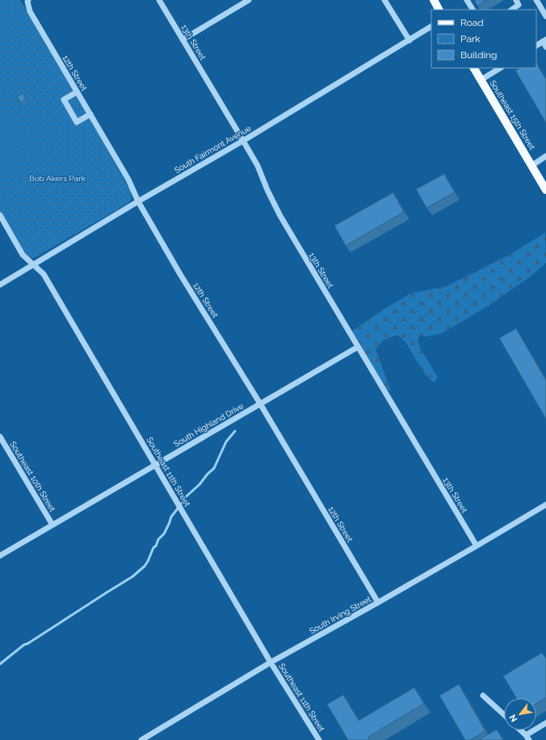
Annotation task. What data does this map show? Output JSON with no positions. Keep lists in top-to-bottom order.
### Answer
{
  "streets": {
    "main road": ["Southeast 15th Street"],
    "street": [
      "13th Street",
      "12th Street",
      "South Fairmont Avenue",
      "South Highland Drive",
      "Southeast 11th Street",
      "Southeast 10th Street",
      "South Irving Street"
    ]
  },
  "crossings": [
    ["13th Street", "South Fairmont Avenue"],
    ["13th Street", "South Highland Drive"],
    ["13th Street", "South Irving Street"],
    ["12th Street", "South Fairmont Avenue"],
    ["12th Street", "South Highland Drive"],
    ["12th Street", "South Irving Street"],
    ["South Fairmont Avenue", "Southeast 11th Street"],
    ["South Highland Drive", "Southeast 11th Street"],
    ["South Highland Drive", "Southeast 10th Street"],
    ["Southeast 11th Street", "South Irving Street"]
  ],
  "parks": ["Bob Akers Park"],
  "legend": ["Road", "Park", "Building"],
  "north": "bottom left"
}
